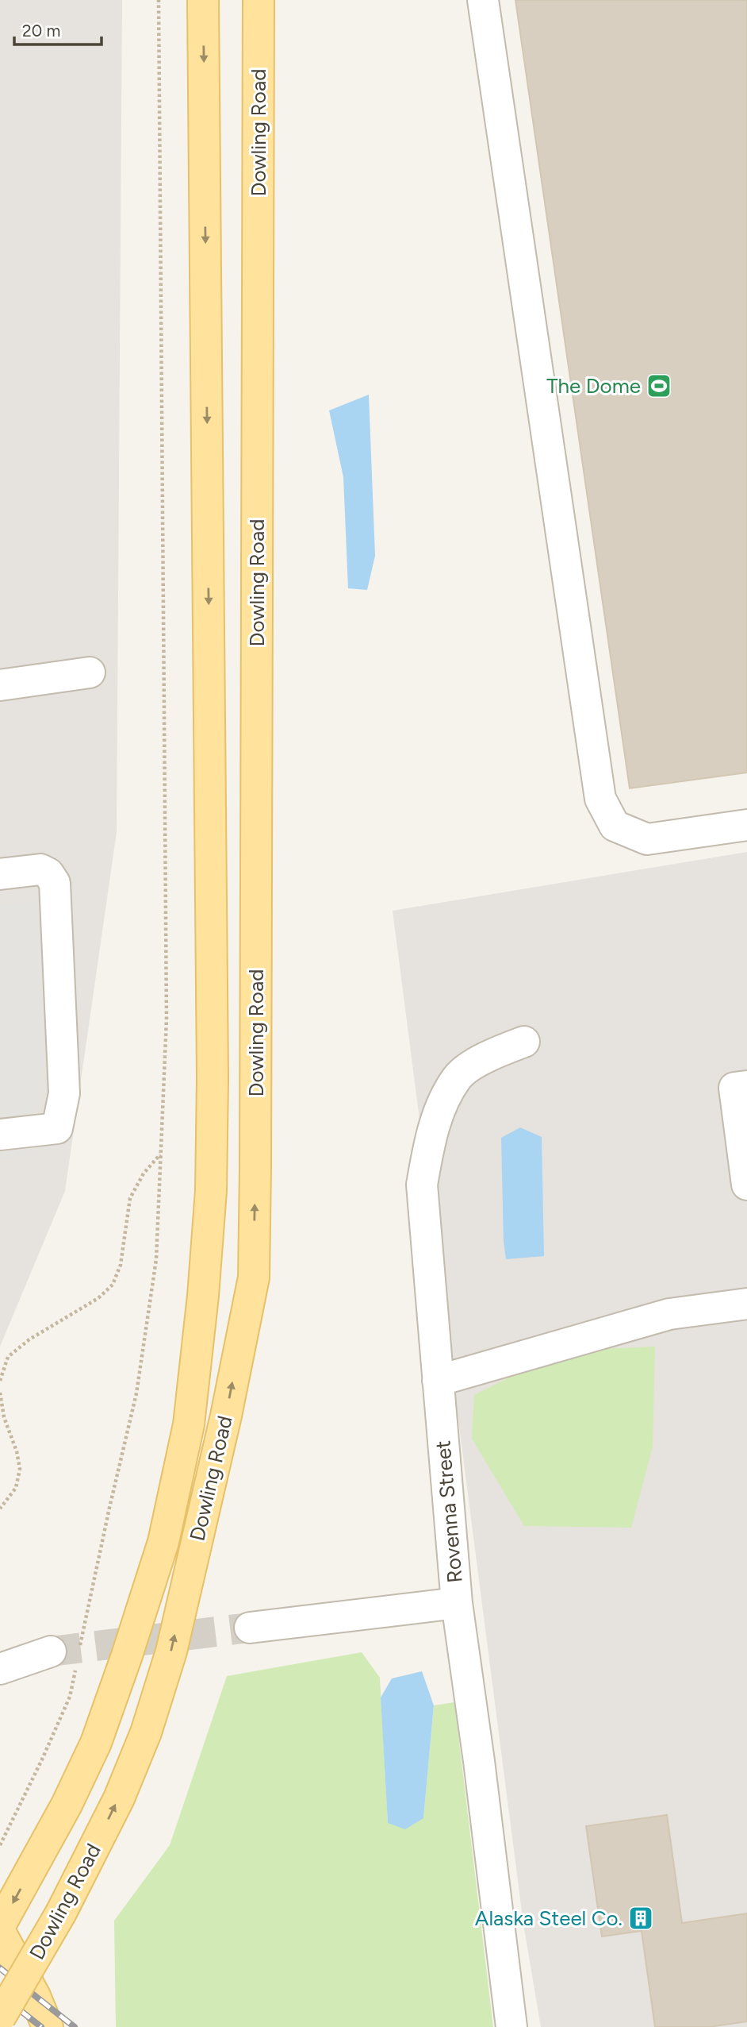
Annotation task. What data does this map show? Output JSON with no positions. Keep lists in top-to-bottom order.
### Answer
{
  "streets": {
    "main road": ["Dowling Road"],
    "street": ["Rovenna Street"]
  },
  "places": {
    "sports": ["The Dome"],
    "building": ["Alaska Steel Co."]
  },
  "scale_bar": "20 m"
}
